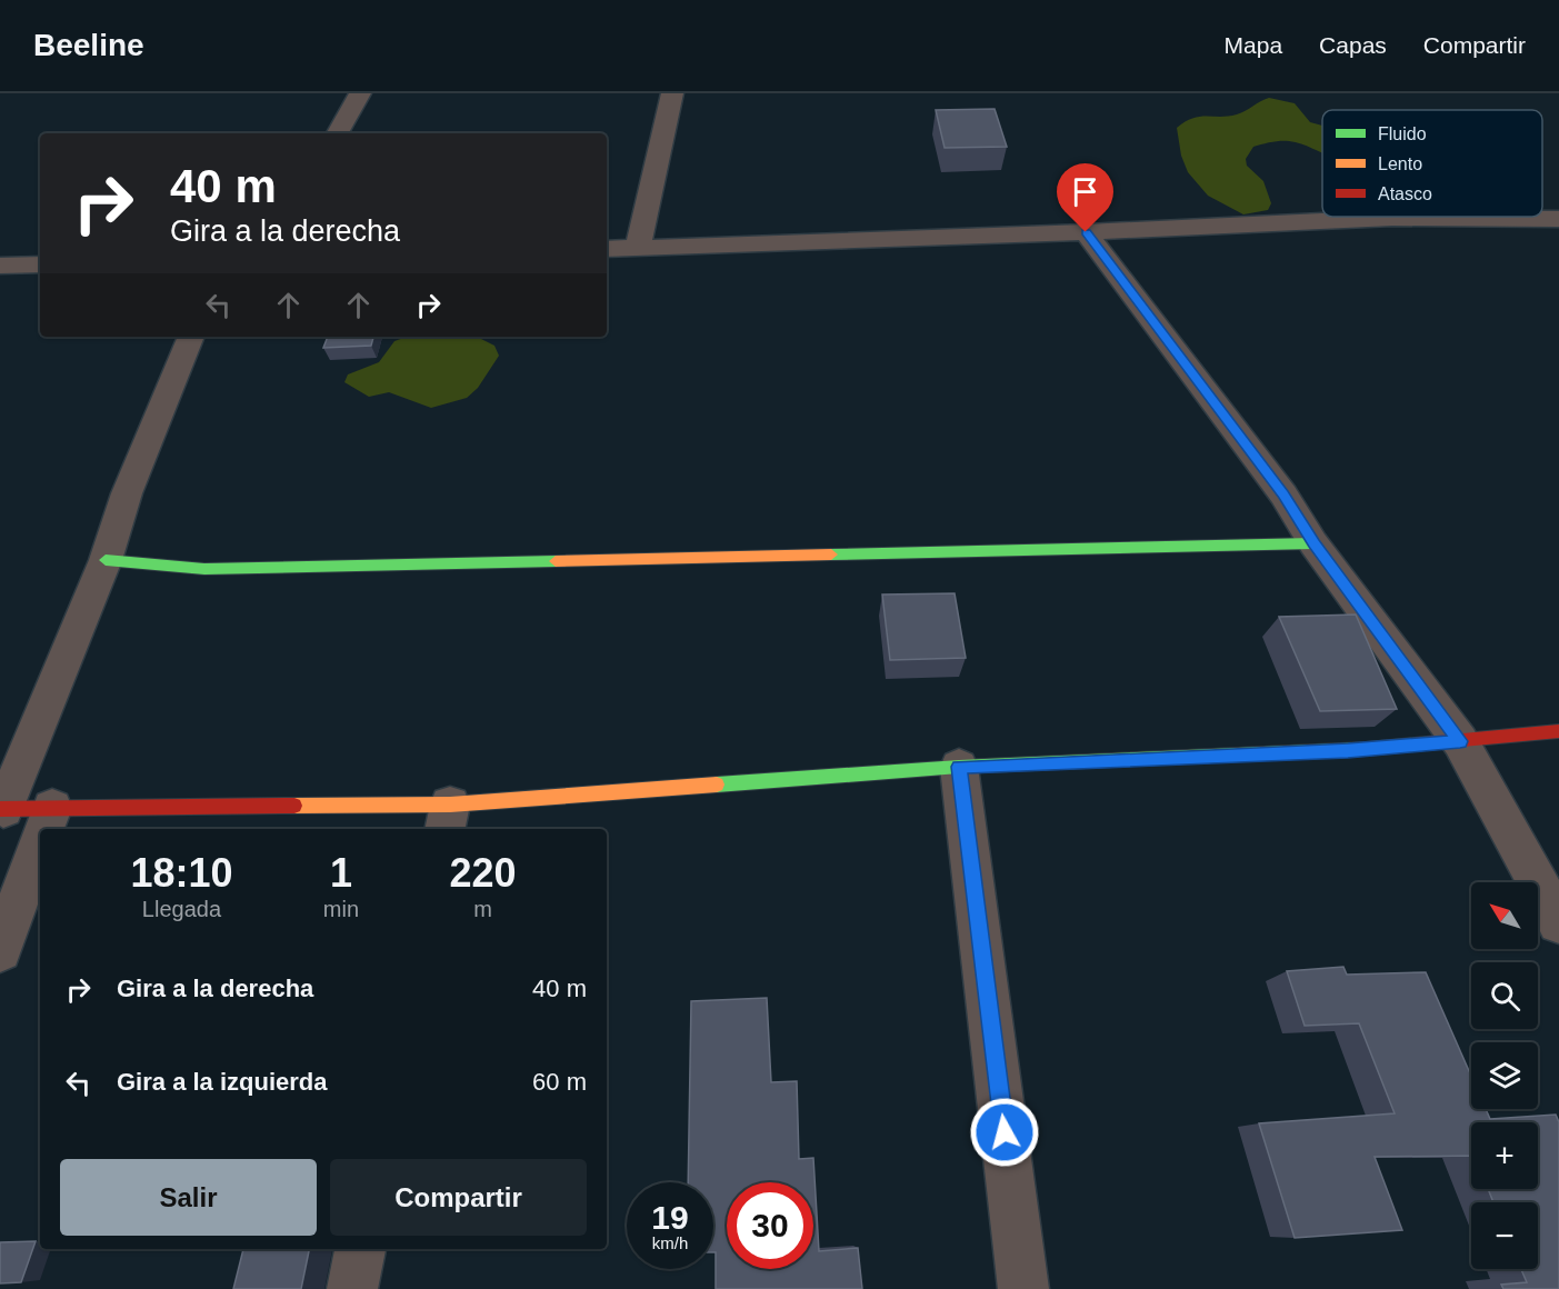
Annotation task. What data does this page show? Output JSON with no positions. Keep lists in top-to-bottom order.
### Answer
{
  "legend": ["Fluido", "Lento", "Atasco"],
  "north": "top left",
  "page": {
    "header": "Beeline",
    "nav": ["Mapa", "Capas", "Compartir"],
    "turn": ["40 m", "Gira a la derecha"],
    "eta": [
      "18:10",
      "Llegada",
      "1",
      "min",
      "220",
      "m"
    ],
    "map_buttons": ["+", "−"],
    "list": [
      {
        "name": "Gira a la derecha",
        "value": "40 m"
      },
      {
        "name": "Gira a la izquierda",
        "value": "60 m"
      }
    ],
    "buttons": ["Salir", "Compartir"],
    "speed": "19 km/h",
    "limit": "30"
  }
}
